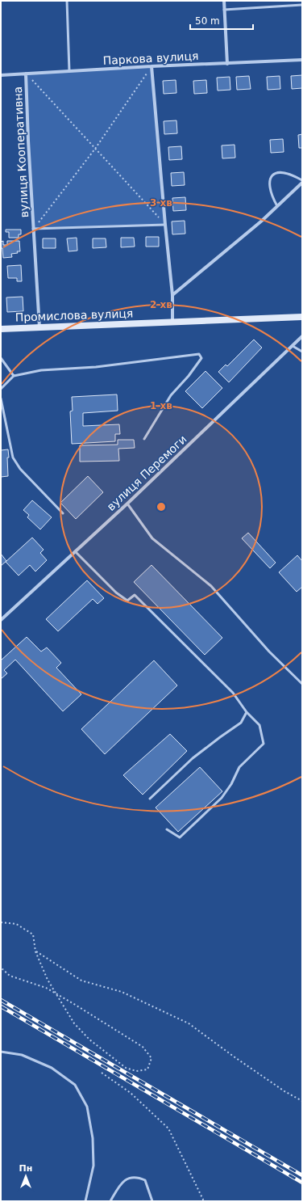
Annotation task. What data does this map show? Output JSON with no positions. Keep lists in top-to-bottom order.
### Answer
{
  "streets": {
    "street": [
      "Паркова вулиця",
      "вулиця Кооперативна",
      "Промислова вулиця",
      "вулиця Перемоги"
    ]
  },
  "crossings": [
    ["Паркова вулиця", "вулиця Кооперативна"],
    ["вулиця Кооперативна", "Промислова вулиця"]
  ],
  "scale_bar": "50 m",
  "north": "top",
  "rings": ["3 хв", "2 хв", "1 хв"]
}
